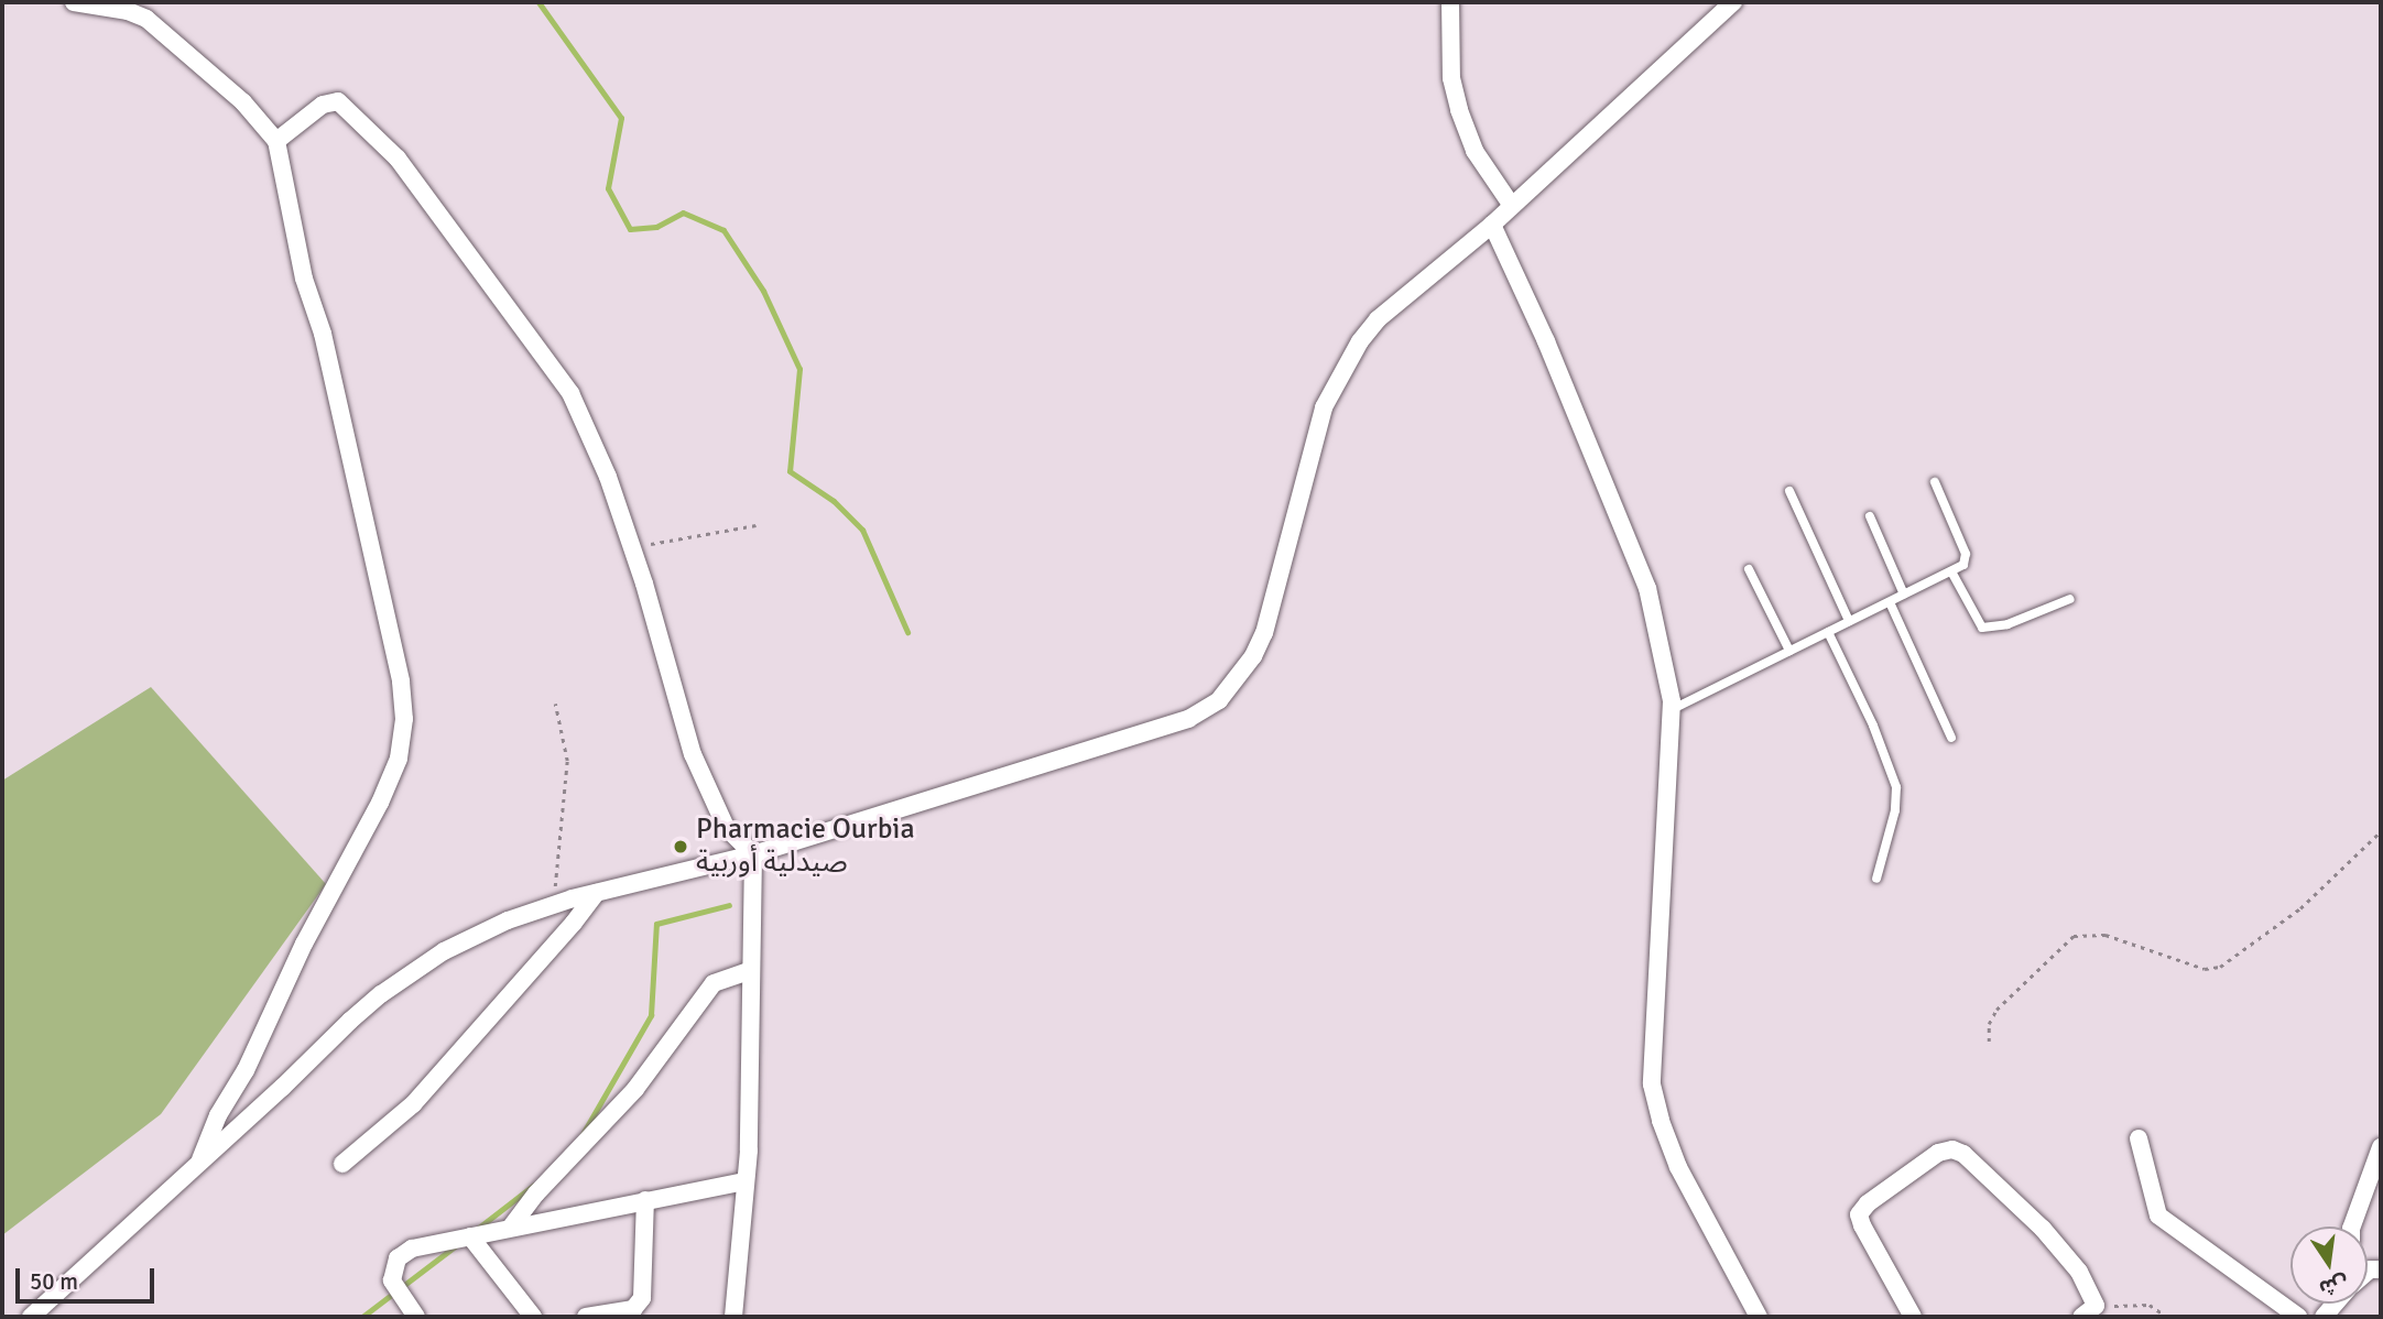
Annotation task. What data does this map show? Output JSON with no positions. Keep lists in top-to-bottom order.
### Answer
{
  "places": ["Pharmacie Ourbia صيدلية أوربية"],
  "scale_bar": "50 m",
  "north": "bottom"
}
